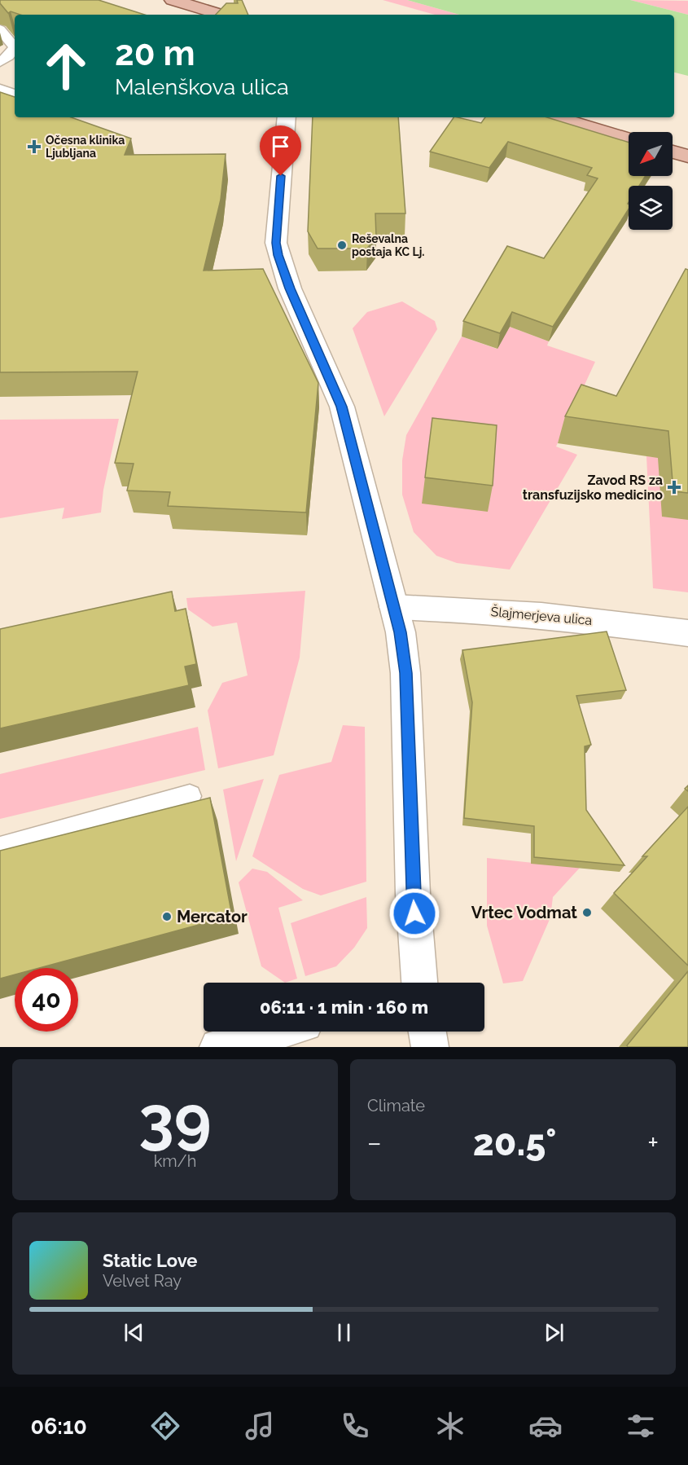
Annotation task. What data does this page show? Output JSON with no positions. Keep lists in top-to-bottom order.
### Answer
{
  "streets": {
    "street": ["Šlajmerjeva ulica"]
  },
  "places": {
    "health": ["Očesna klinika Ljubljana", "Zavod RS za transfuzijsko medicino"],
    "other": ["Reševalna postaja KC Lj.", "Vrtec Vodmat", "Mercator"]
  },
  "north": "bottom left",
  "page": {
    "turn": ["20 m", "Malenškova ulica"],
    "limit": "40",
    "trip": "06:11 · 1 min · 160 m",
    "tile": [
      ["39", "km/h"],
      "Climate"
    ],
    "heat": ["−", "20.5°", "+"],
    "song": ["Static Love", "Velvet Ray"],
    "tabs": "06:10"
  }
}
